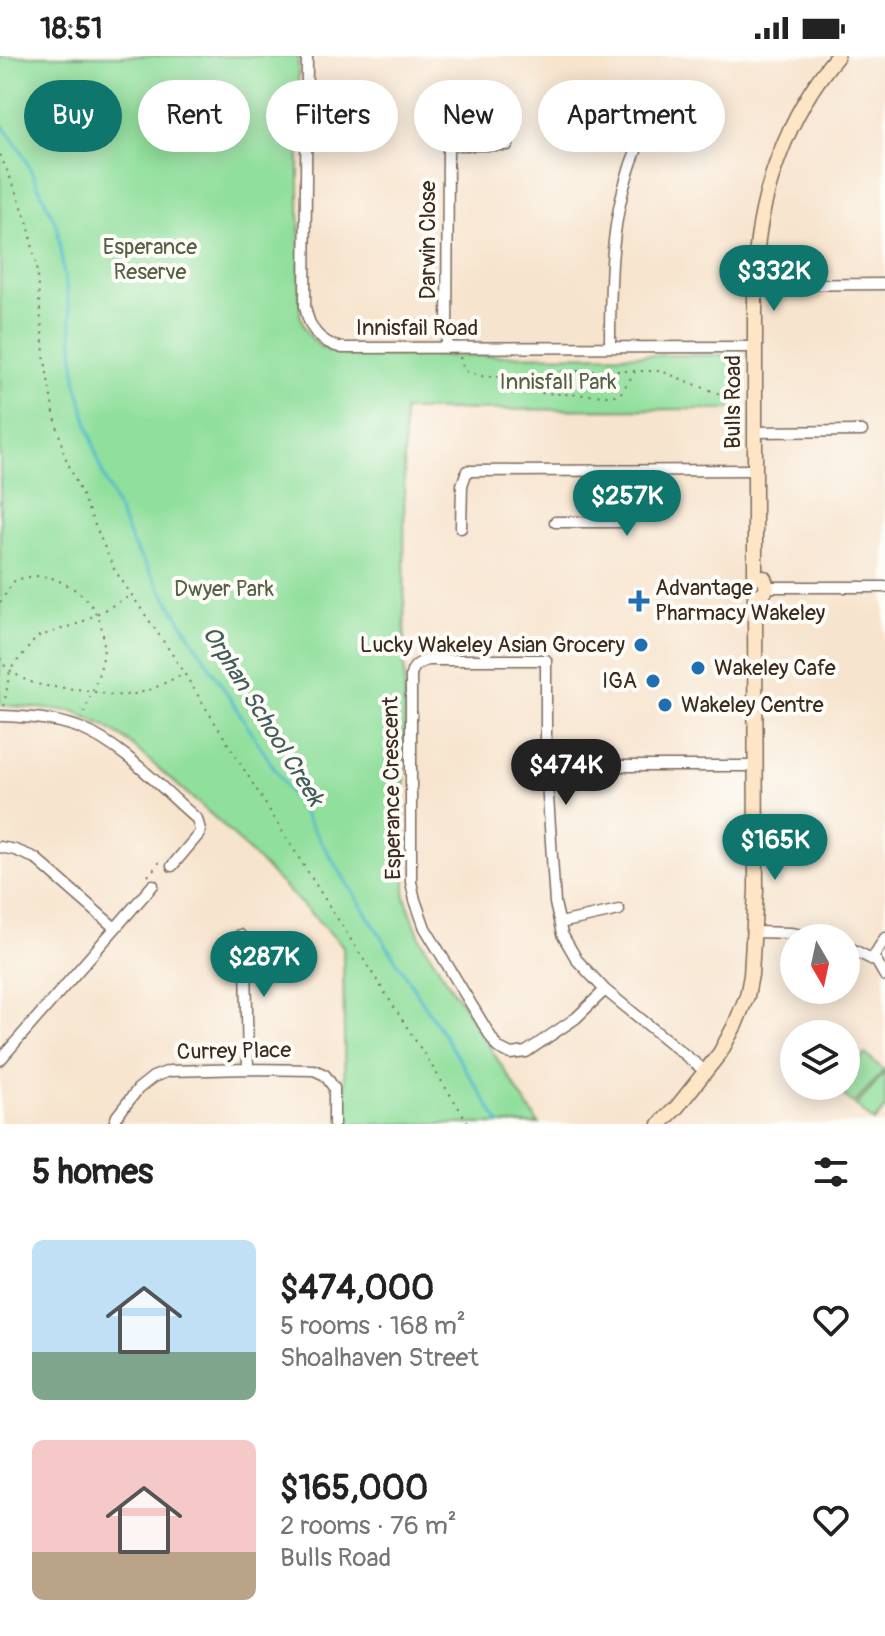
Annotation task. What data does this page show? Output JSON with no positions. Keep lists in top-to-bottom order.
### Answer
{
  "streets": {
    "street": [
      "Darwin Close",
      "Innisfail Road",
      "Bulls Road",
      "Esperance Crescent",
      "Currey Place"
    ]
  },
  "crossings": [
    ["Darwin Close", "Innisfail Road"],
    ["Innisfail Road", "Bulls Road"]
  ],
  "water": ["Orphan School Creek"],
  "parks": ["Esperance Reserve", "Innisfall Park", "Dwyer Park"],
  "places": {
    "health": ["Advantage Pharmacy Wakeley"],
    "other": [
      "Lucky Wakeley Asian Grocery",
      "Wakeley Cafe",
      "IGA",
      "Wakeley Centre"
    ]
  },
  "north": "bottom",
  "page": {
    "status": "18:51",
    "chip": [
      "Buy",
      "Rent",
      "Filters",
      "New",
      "Apartment"
    ],
    "price": [
      "$332K",
      "$257K",
      "$474K",
      "$165K",
      "$287K"
    ],
    "heading": "5 homes",
    "list": [
      {
        "name": "$474,000",
        "note": "5 rooms · 168 m² · Shoalhaven Street"
      },
      {
        "name": "$165,000",
        "note": "2 rooms · 76 m² · Bulls Road"
      }
    ]
  }
}
